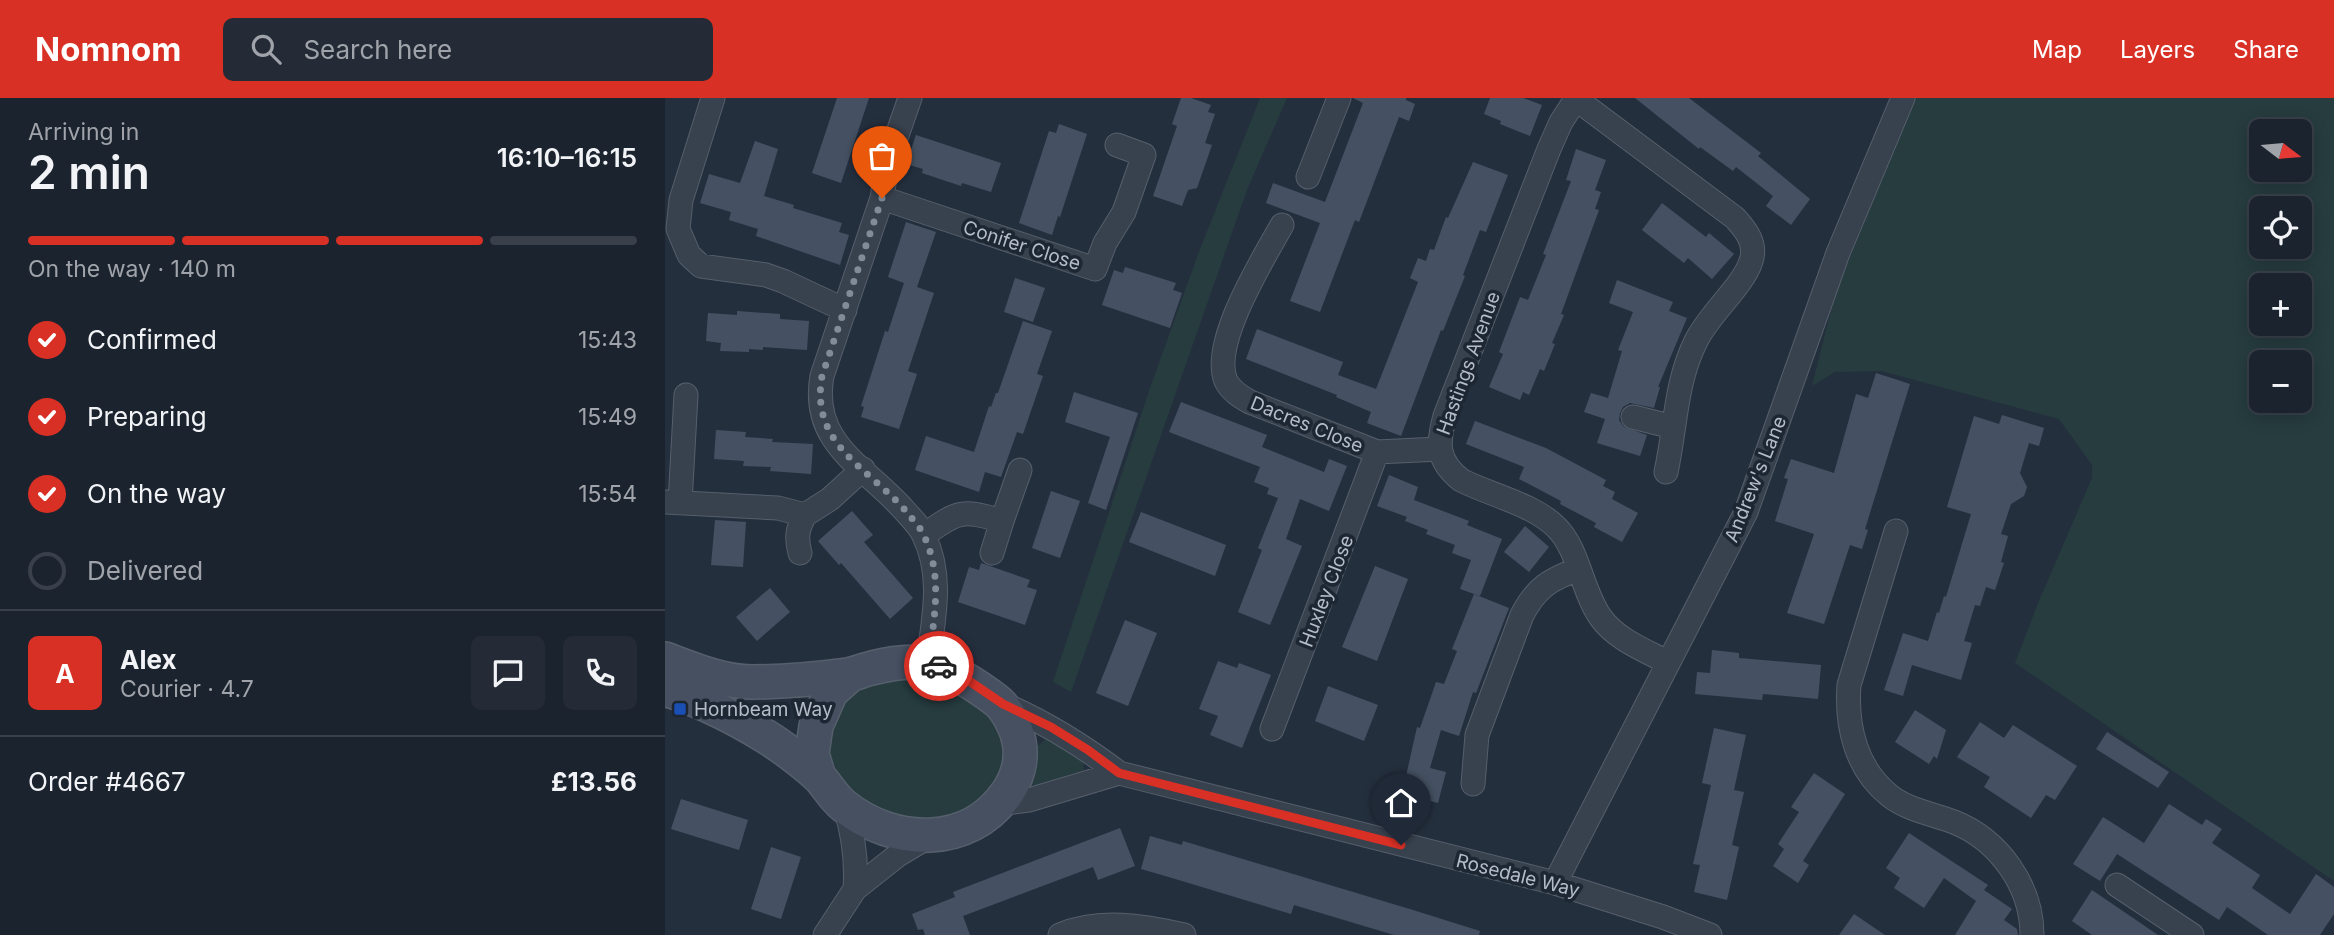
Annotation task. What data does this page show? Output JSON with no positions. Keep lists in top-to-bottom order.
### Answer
{
  "streets": {
    "street": [
      "Conifer Close",
      "Hastings Avenue",
      "Dacres Close",
      "Andrew's Lane",
      "Huxley Close",
      "Rosedale Way"
    ]
  },
  "crossings": [
    ["Hastings Avenue", "Dacres Close"],
    ["Hastings Avenue", "Andrew's Lane"],
    ["Dacres Close", "Huxley Close"],
    ["Andrew's Lane", "Rosedale Way"]
  ],
  "places": {
    "transit": ["Hornbeam Way"]
  },
  "north": "right",
  "page": {
    "header": "Nomnom",
    "search": "Search here",
    "nav": ["Map", "Layers", "Share"],
    "heading": ["2 min", "Arriving in", "16:10–16:15"],
    "panel": [
      "Alex",
      "Courier · 4.7",
      "Order #4667",
      "£13.56"
    ],
    "map_buttons": ["+", "−"],
    "bar": "On the way · 140 m",
    "list": [
      ["Confirmed", "15:43"],
      ["Preparing", "15:49"],
      ["On the way", "15:54"],
      "Delivered"
    ],
    "round": "A"
  }
}
